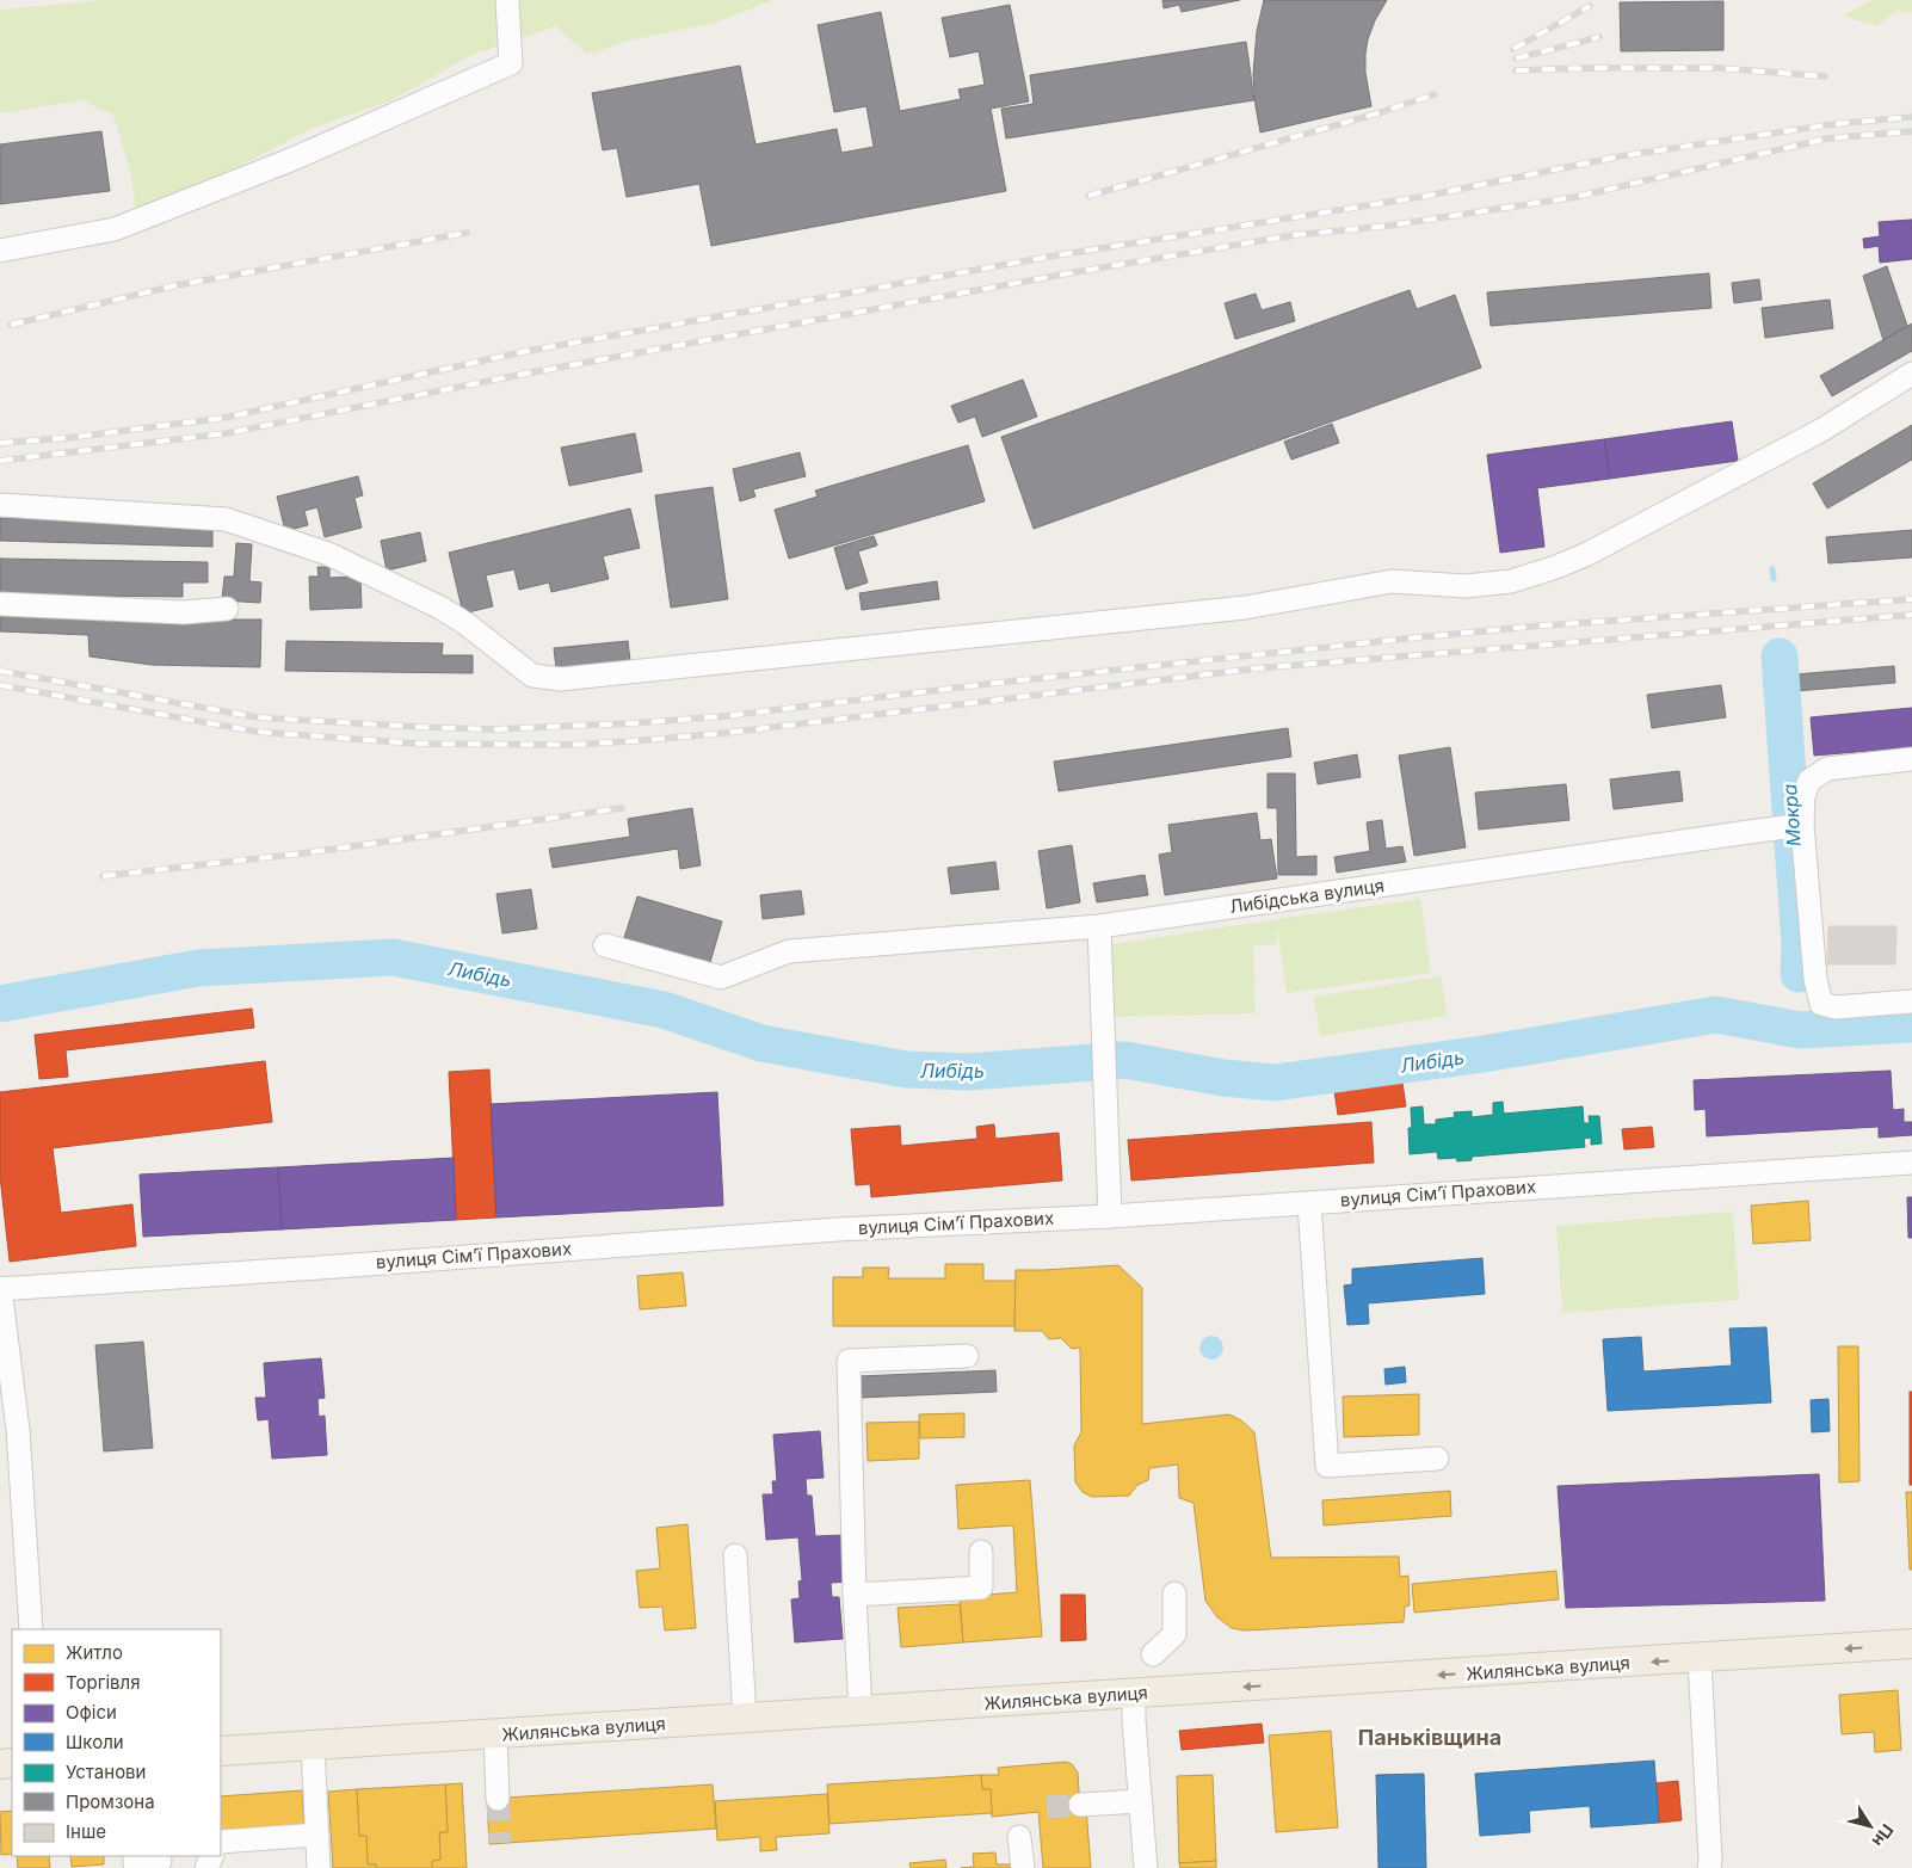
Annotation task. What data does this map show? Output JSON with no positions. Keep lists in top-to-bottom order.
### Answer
{
  "streets": {
    "main road": ["Жилянська вулиця"],
    "street": ["Либідська вулиця", "вулиця Сімʼї Прахових"]
  },
  "one_way": ["Жилянська вулиця"],
  "districts": ["Паньківщина"],
  "water": ["Мокра", "Либідь"],
  "legend": [
    "Житло",
    "Торгівля",
    "Офіси",
    "Школи",
    "Установи",
    "Промзона",
    "Інше"
  ],
  "north": "bottom right"
}
